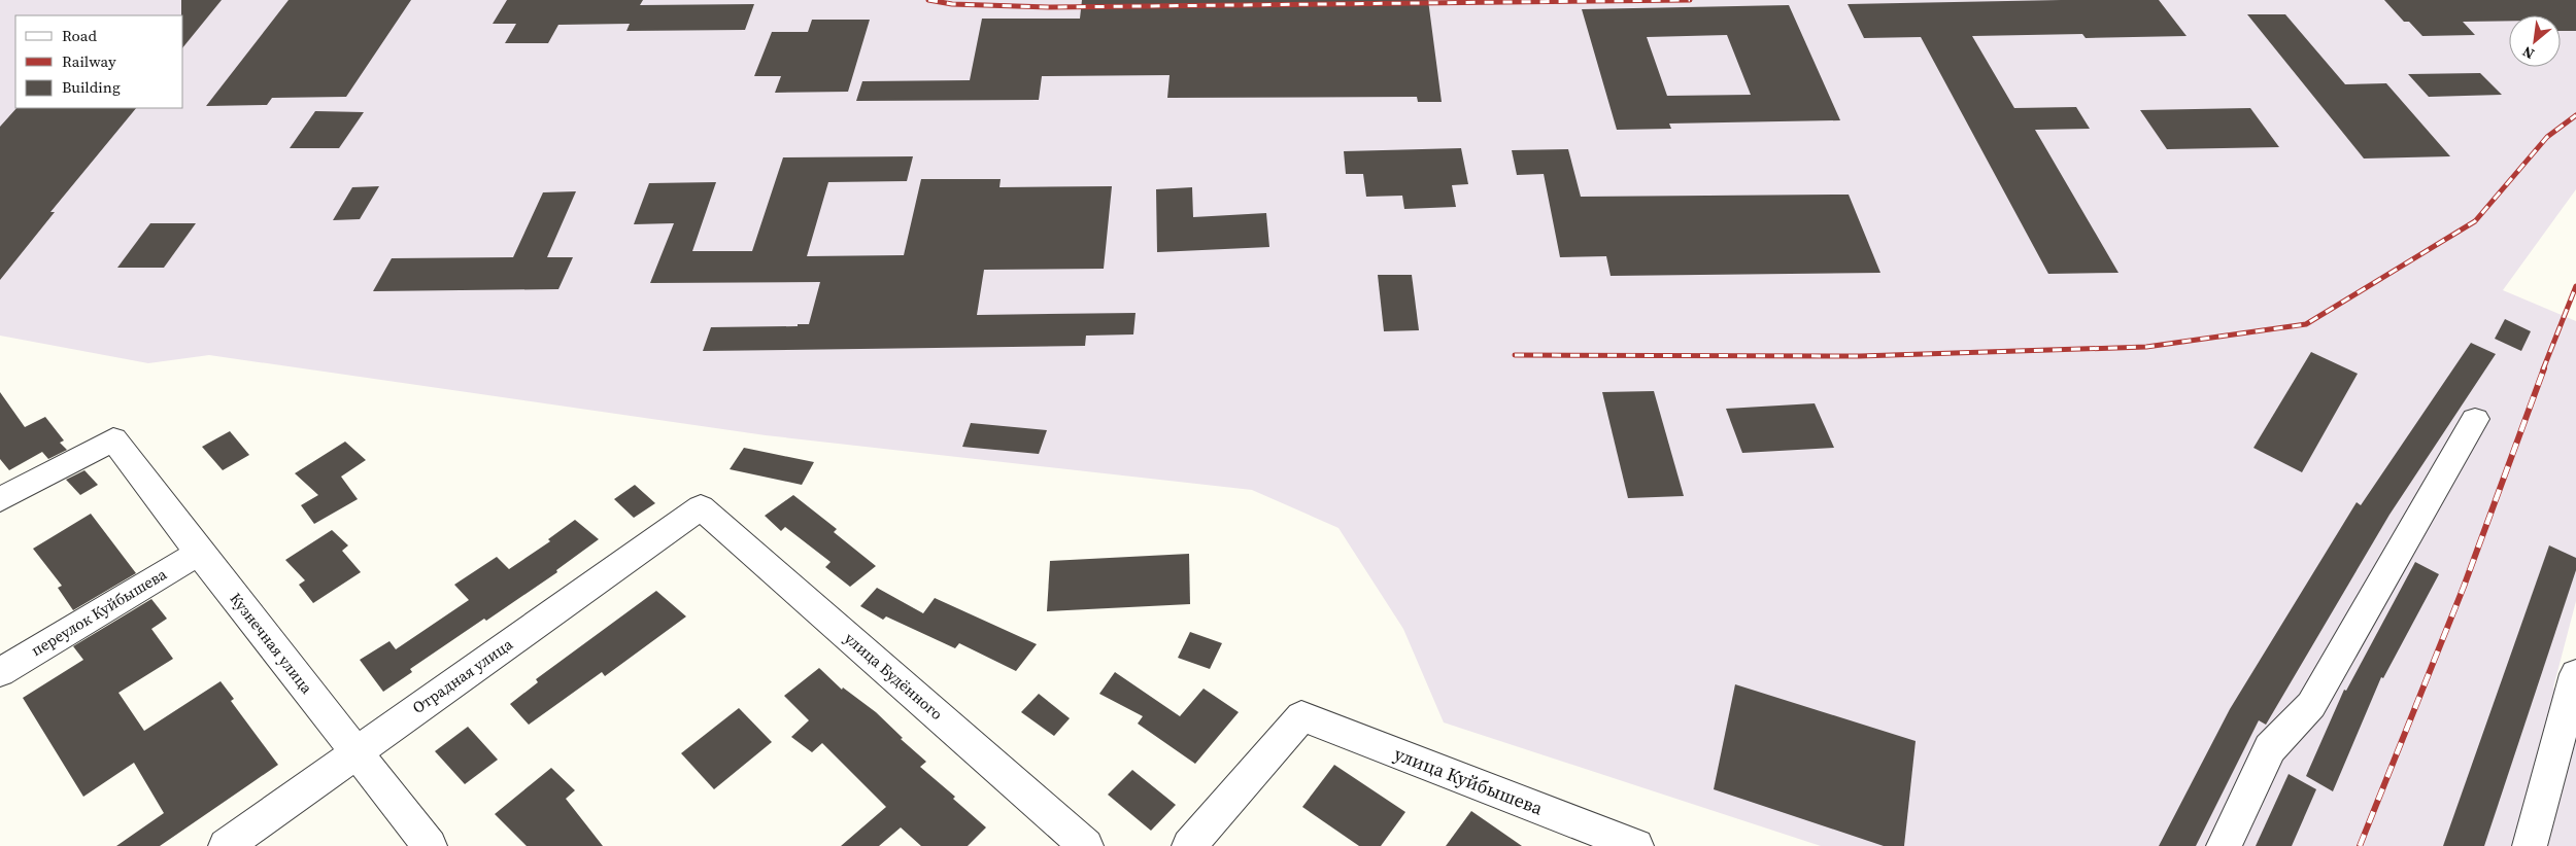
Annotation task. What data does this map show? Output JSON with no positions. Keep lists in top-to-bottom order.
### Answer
{
  "streets": {
    "street": [
      "переулок Куйбышева",
      "Кузнечная улица",
      "Отрадная улица",
      "улица Будённого",
      "улица Куйбышева"
    ]
  },
  "crossings": [
    ["переулок Куйбышева", "Кузнечная улица"],
    ["Кузнечная улица", "Отрадная улица"],
    ["Отрадная улица", "улица Будённого"]
  ],
  "legend": ["Road", "Railway", "Building"],
  "north": "bottom left"
}
